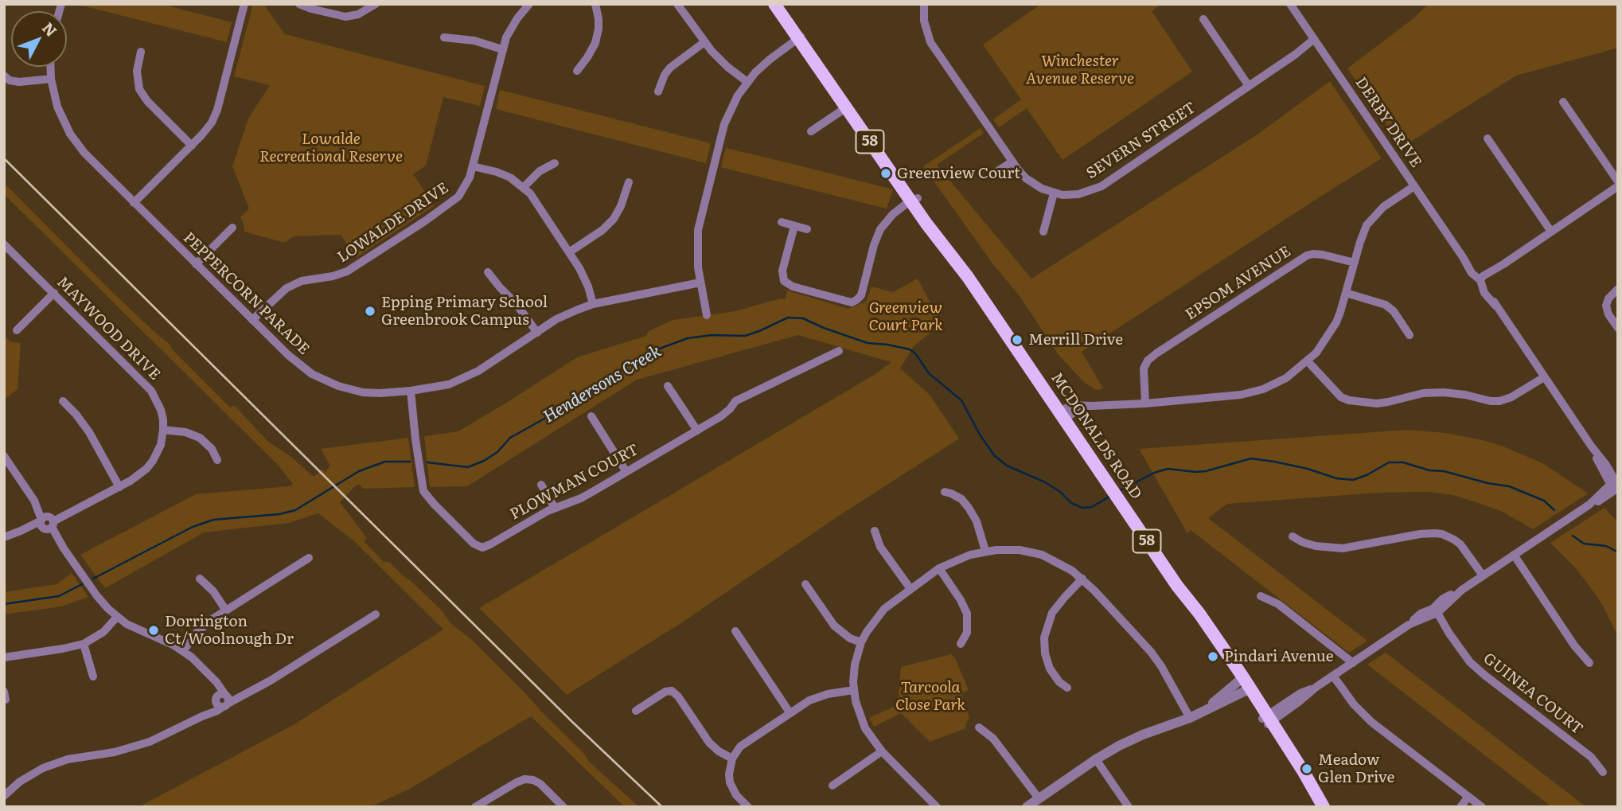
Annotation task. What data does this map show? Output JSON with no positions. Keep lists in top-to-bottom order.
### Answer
{
  "streets": {
    "main road": ["58", "MCDONALDS ROAD"],
    "street": [
      "DERBY DRIVE",
      "SEVERN STREET",
      "LOWALDE DRIVE",
      "EPSOM AVENUE",
      "PEPPERCORN PARADE",
      "MAYWOOD DRIVE",
      "PLOWMAN COURT",
      "GUINEA COURT"
    ]
  },
  "crossings": [
    ["DERBY DRIVE", "SEVERN STREET"],
    ["LOWALDE DRIVE", "PEPPERCORN PARADE"],
    ["PEPPERCORN PARADE", "PLOWMAN COURT"]
  ],
  "water": ["Hendersons Creek"],
  "parks": [
    "Winchester Avenue Reserve",
    "Lowalde Recreational Reserve",
    "Greenview Court Park",
    "Tarcoola Close Park"
  ],
  "places": [
    "Greenview Court",
    "Epping Primary School Greenbrook Campus",
    "Merrill Drive",
    "Dorrington Ct/Woolnough Dr",
    "Pindari Avenue",
    "Meadow Glen Drive"
  ],
  "north": "top right"
}
